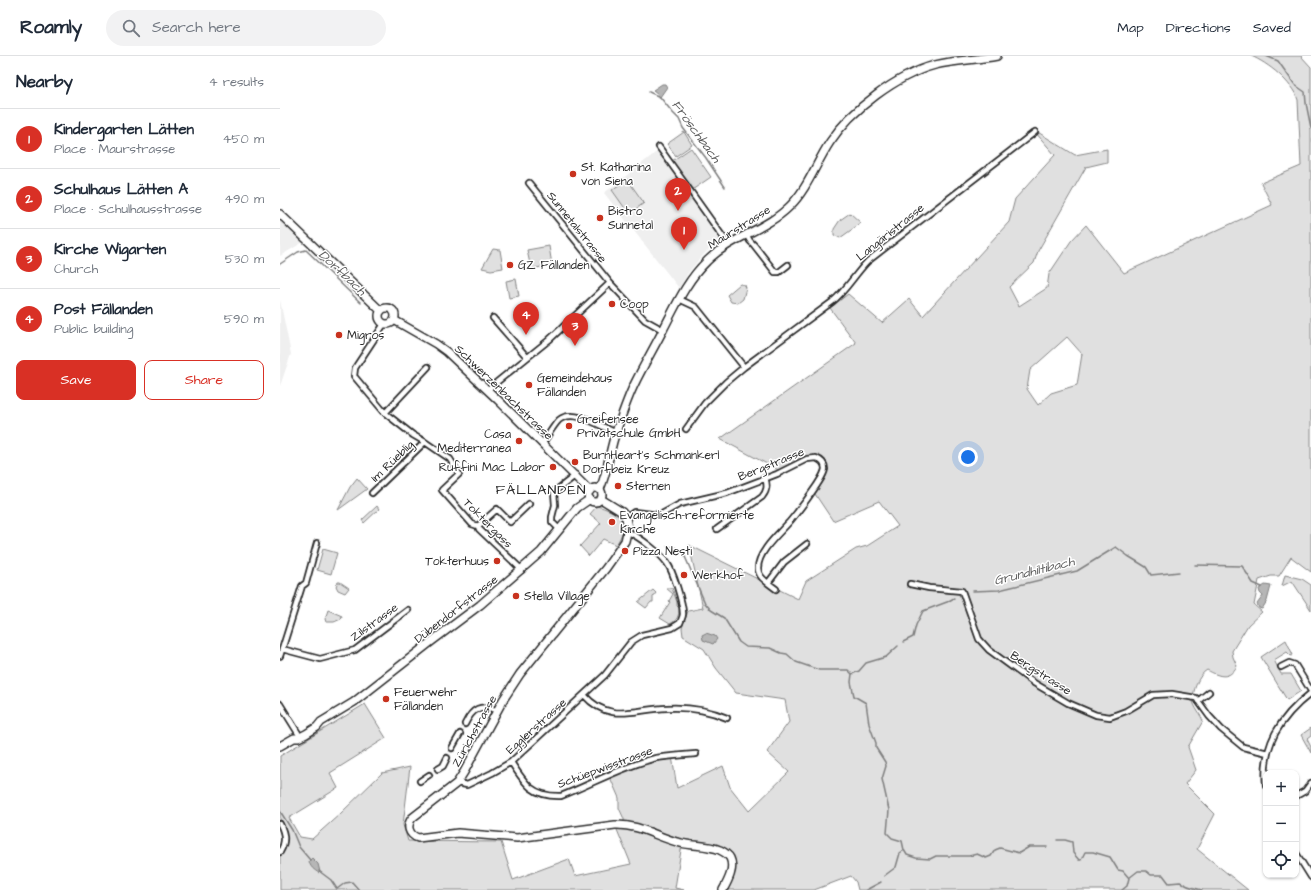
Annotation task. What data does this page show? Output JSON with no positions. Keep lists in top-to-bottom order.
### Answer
{
  "streets": {
    "main road": [
      "Maurstrasse",
      "Schwerzenbachstrasse",
      "Dübendorfstrasse",
      "Zürichstrasse"
    ],
    "street": [
      "Sunnetalstrasse",
      "Langäristrasse",
      "Im Rüeblig",
      "Bergstrasse",
      "Toktergass",
      "Zilstrasse",
      "Egglerstrasse",
      "Schüepwisstrasse"
    ]
  },
  "crossings": [
    ["Sunnetalstrasse", "Maurstrasse"],
    ["Maurstrasse", "Schwerzenbachstrasse"],
    ["Maurstrasse", "Dübendorfstrasse"],
    ["Schwerzenbachstrasse", "Dübendorfstrasse"],
    ["Im Rüeblig", "Toktergass"],
    ["Toktergass", "Dübendorfstrasse"],
    ["Egglerstrasse", "Zürichstrasse"],
    ["Egglerstrasse", "Schüepwisstrasse"]
  ],
  "districts": ["FÄLLANDEN"],
  "water": ["Fröschbach", "Dorfbach", "Grundhiltibach"],
  "places": [
    "St. Katharina von Siena",
    "Bistro Sunnetal",
    "GZ Fällanden",
    "Coop",
    "Migros",
    "Gemeindehaus Fällanden",
    "Greifensee Privatschule GmbH",
    "Casa Mediterranea",
    "BurnHeart's Schmankerl Dorfbeiz Kreuz",
    "Ruffini Mac Labor",
    "Sternen",
    "Evangelisch-reformierte Kirche",
    "Pizza Nesti",
    "Tokterhuus",
    "Werkhof",
    "Stella Village",
    "Feuerwehr Fällanden"
  ],
  "page": {
    "header": "Roamly",
    "search": "Search here",
    "nav": ["Map", "Directions", "Saved"],
    "heading": ["Nearby", "4 results"],
    "list": [
      {
        "mark": "1",
        "name": "Kindergarten Lätten",
        "note": "Place · Maurstrasse",
        "value": "450 m"
      },
      {
        "mark": "2",
        "name": "Schulhaus Lätten A",
        "note": "Place · Schulhausstrasse",
        "value": "490 m"
      },
      {
        "mark": "3",
        "name": "Kirche Wigarten",
        "note": "Church",
        "value": "530 m"
      },
      {
        "mark": "4",
        "name": "Post Fällanden",
        "note": "Public building",
        "value": "590 m"
      }
    ],
    "pins": [
      "2",
      "1",
      "4",
      "3"
    ],
    "buttons": ["Save", "Share"],
    "map_buttons": ["+", "−"]
  }
}
